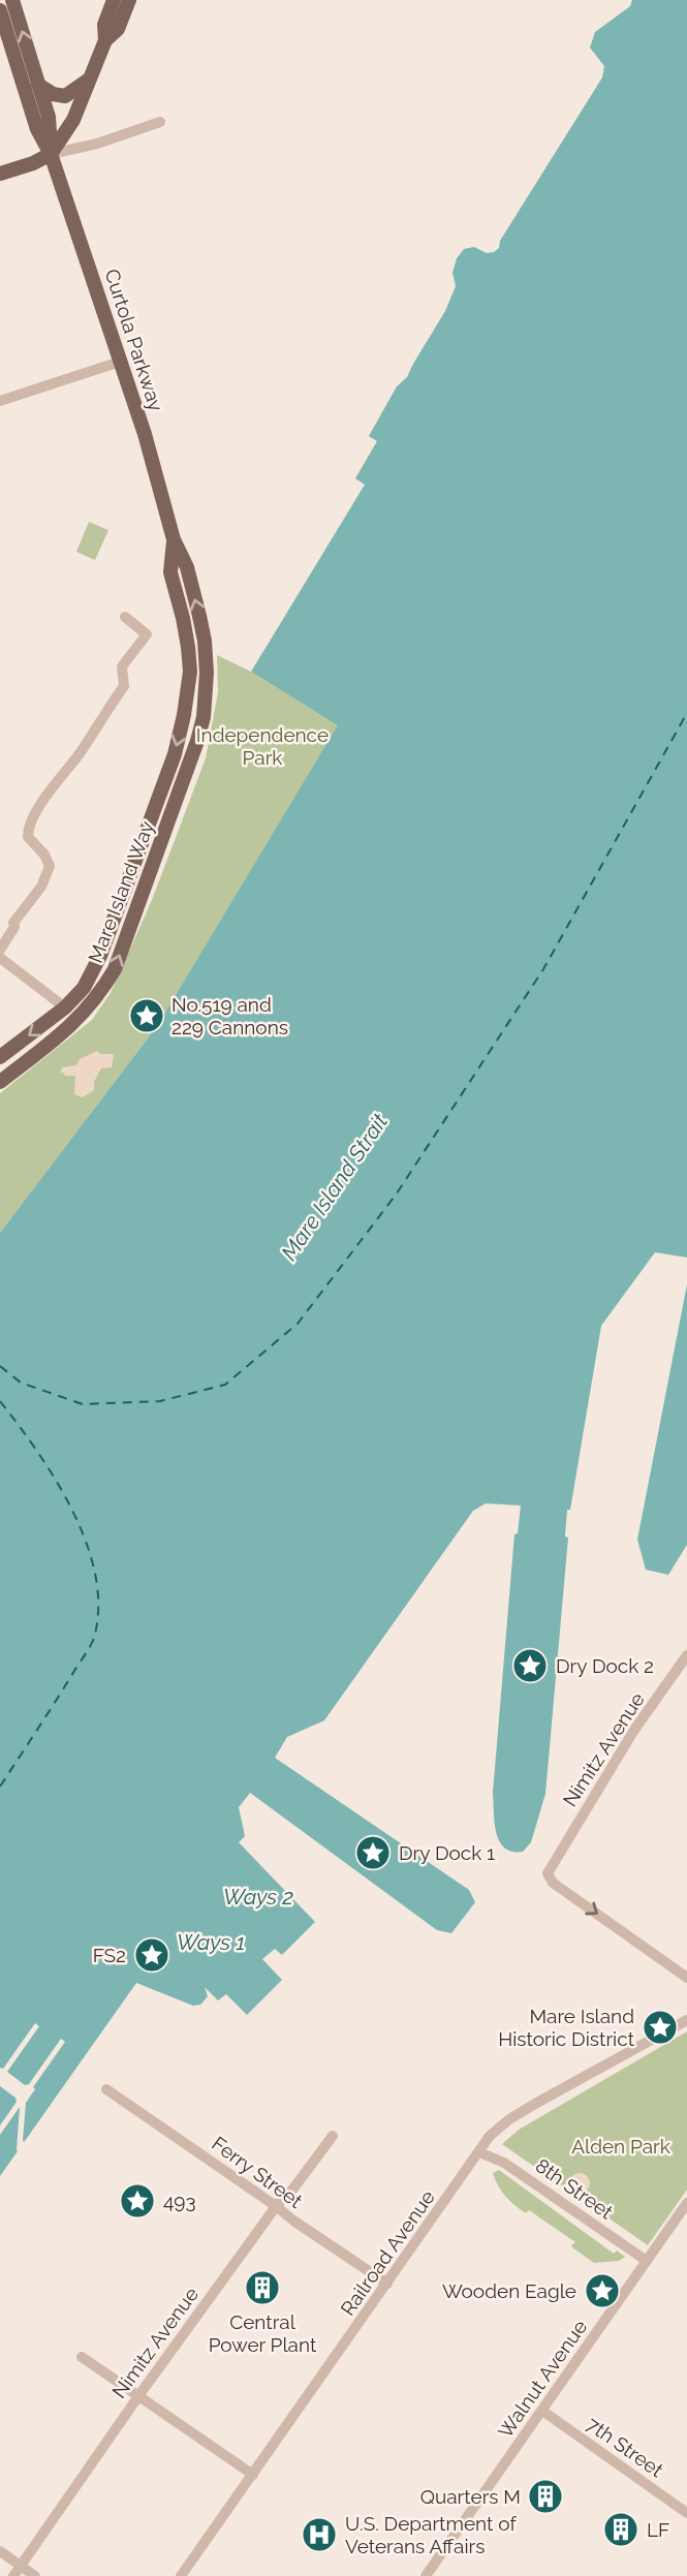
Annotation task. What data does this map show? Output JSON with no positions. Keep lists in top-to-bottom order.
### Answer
{
  "streets": {
    "main road": ["Curtola Parkway", "Mare Island Way"],
    "street": [
      "Nimitz Avenue",
      "Ferry Street",
      "8th Street",
      "Railroad Avenue",
      "Walnut Avenue",
      "7th Street"
    ]
  },
  "crossings": [
    ["Curtola Parkway", "Mare Island Way"],
    ["Nimitz Avenue", "Ferry Street"],
    ["Ferry Street", "Railroad Avenue"],
    ["8th Street", "Railroad Avenue"],
    ["8th Street", "Walnut Avenue"],
    ["Walnut Avenue", "7th Street"]
  ],
  "water": ["Mare Island Strait", "Ways 2", "Ways 1"],
  "parks": ["Independence Park", "Alden Park"],
  "places": {
    "place": [
      "No.519 and 229 Cannons",
      "Dry Dock 2",
      "Dry Dock 1",
      "FS2",
      "Mare Island Historic District",
      "493",
      "Wooden Eagle"
    ],
    "building": ["Central Power Plant", "Quarters M", "LF"],
    "hospital": ["U.S. Department of Veterans Affairs"]
  }
}
